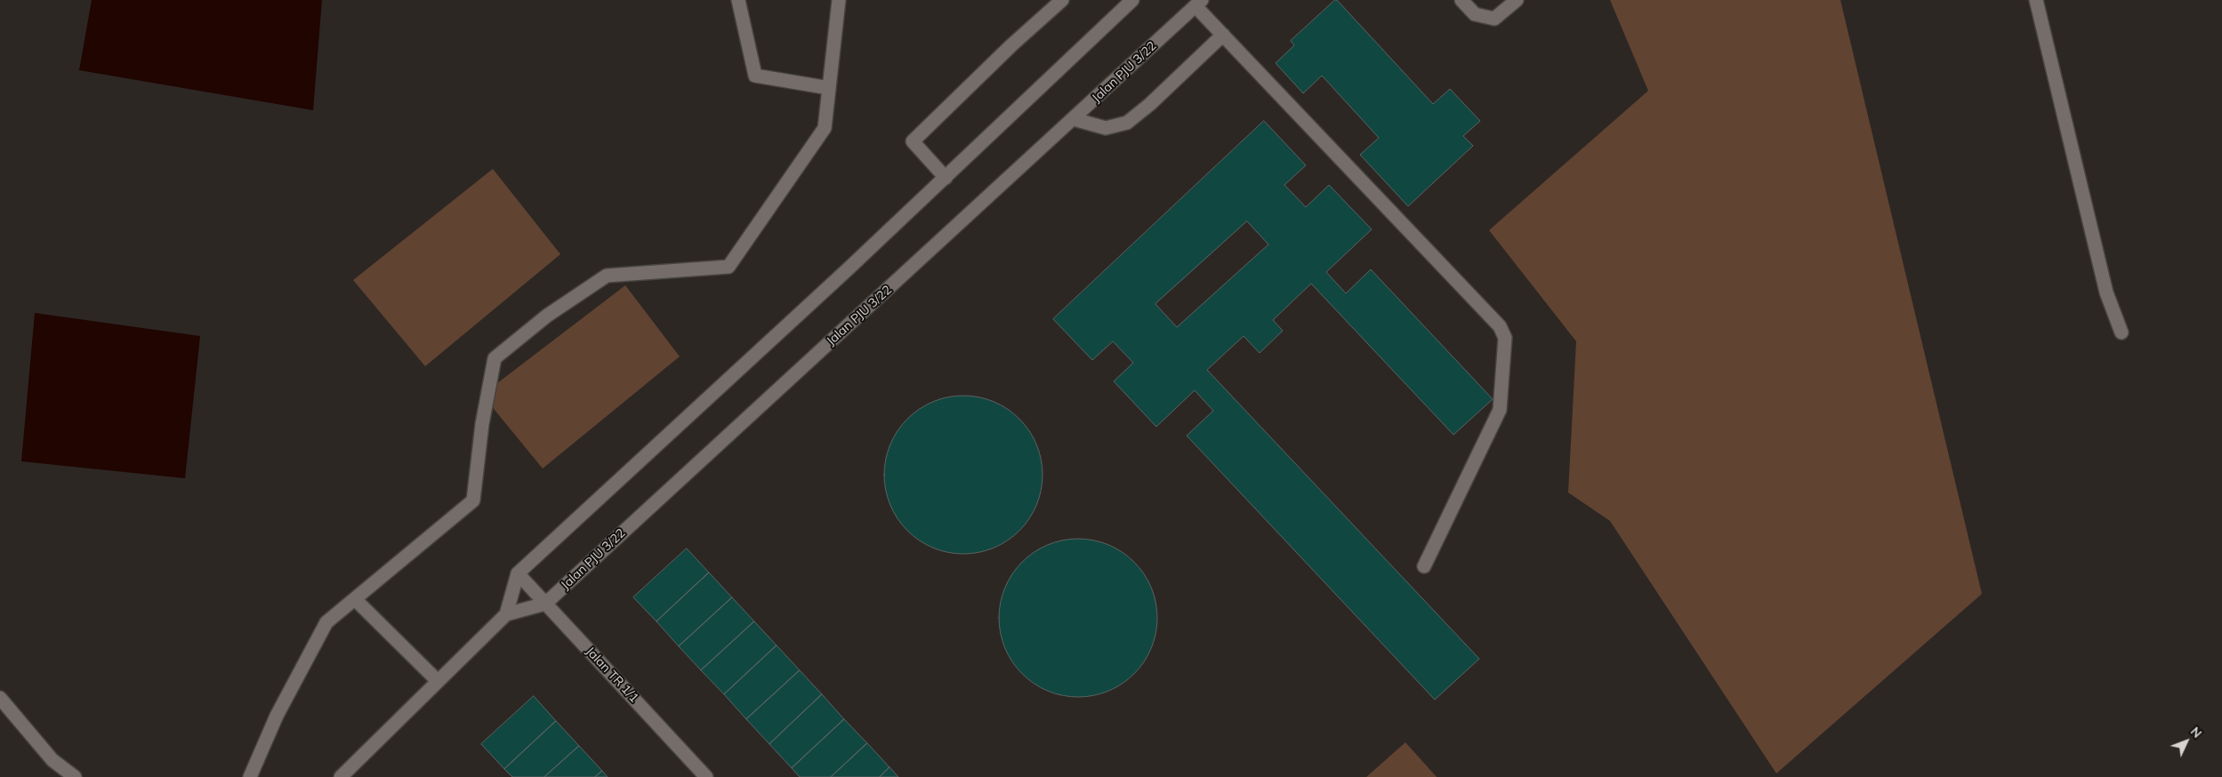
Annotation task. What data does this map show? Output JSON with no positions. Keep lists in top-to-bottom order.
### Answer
{
  "streets": {
    "street": ["Jalan PJU 3/22", "Jalan TR 1/1"]
  },
  "crossings": [
    ["Jalan PJU 3/22", "Jalan TR 1/1"]
  ],
  "north": "top right"
}
